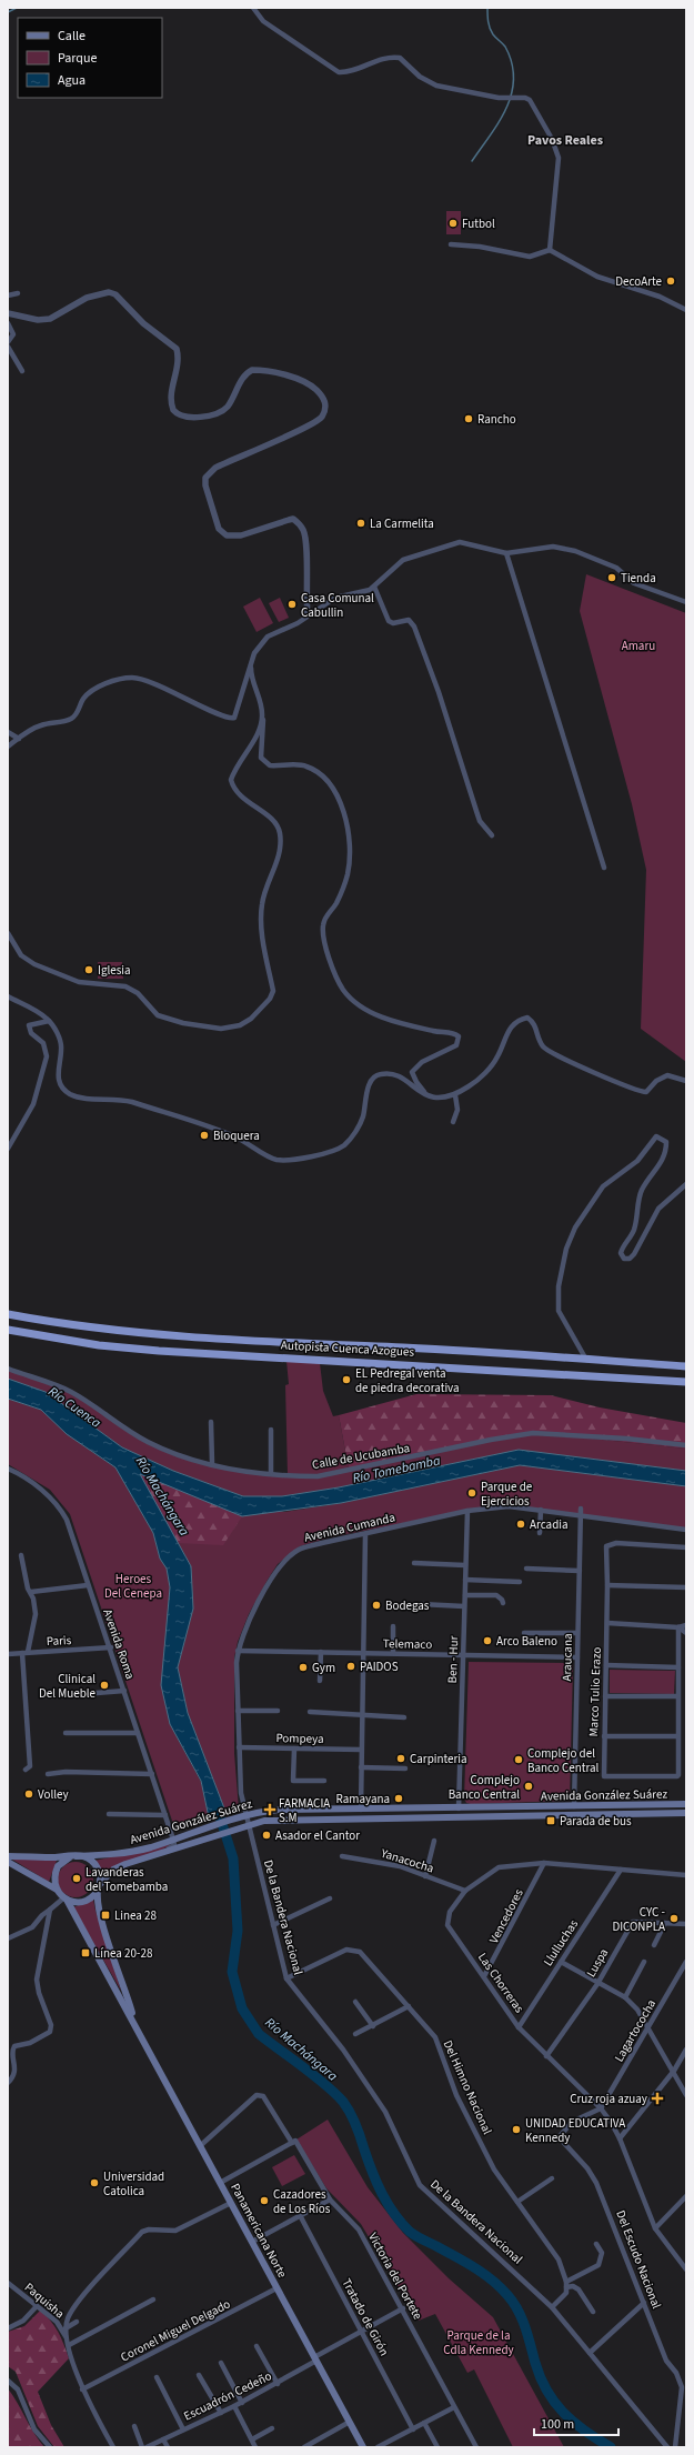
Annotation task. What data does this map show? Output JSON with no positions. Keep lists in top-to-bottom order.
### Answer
{
  "streets": {
    "highway": ["Autopista Cuenca Azogues"],
    "main road": ["Avenida González Suárez", "Panamericana Norte"],
    "street": [
      "Calle de Ucubamba",
      "Avenida Cumanda",
      "Paris",
      "Avenida Roma",
      "Telemaco",
      "Araucana",
      "Ben - Hur",
      "Marco Tulio Erazo",
      "Pompeya",
      "Yanacocha",
      "Vencedores",
      "De la Bandera Nacional",
      "Llulluchas",
      "Luspa",
      "Las Chorreras",
      "Lagartococha",
      "Del Himno Nacional",
      "Del Escudo Nacional",
      "Victoria del Portete",
      "Paquisha",
      "Tratado de Girón",
      "Coronel Miguel Delgado",
      "Escuadrón Cedeño"
    ]
  },
  "crossings": [
    ["Avenida Cumanda", "Telemaco"],
    ["Avenida Cumanda", "Araucana"],
    ["Avenida Cumanda", "Ben - Hur"],
    ["Avenida Cumanda", "Pompeya"],
    ["Avenida Cumanda", "Avenida González Suárez"],
    ["Avenida Cumanda", "De la Bandera Nacional"],
    ["Paris", "Avenida Roma"],
    ["Avenida Roma", "Avenida González Suárez"],
    ["Telemaco", "Araucana"],
    ["Telemaco", "Ben - Hur"],
    ["Araucana", "Avenida González Suárez"],
    ["Ben - Hur", "Avenida González Suárez"],
    ["Avenida González Suárez", "De la Bandera Nacional"],
    ["Avenida González Suárez", "Panamericana Norte"],
    ["Yanacocha", "Las Chorreras"],
    ["Vencedores", "Las Chorreras"],
    ["De la Bandera Nacional", "Del Himno Nacional"],
    ["Llulluchas", "Las Chorreras"],
    ["Luspa", "Las Chorreras"],
    ["Las Chorreras", "Lagartococha"],
    ["Las Chorreras", "Del Escudo Nacional"],
    ["Lagartococha", "Del Escudo Nacional"],
    ["Panamericana Norte", "Coronel Miguel Delgado"],
    ["Panamericana Norte", "Escuadrón Cedeño"],
    ["Victoria del Portete", "Escuadrón Cedeño"],
    ["Tratado de Girón", "Escuadrón Cedeño"]
  ],
  "districts": ["Pavos Reales"],
  "water": ["Río Cuenca", "Río Tomebamba", "Río Machángara"],
  "parks": ["Amaru", "Heroes Del Cenepa", "Parque de la Cdla Kennedy"],
  "places": {
    "other": [
      "Futbol",
      "DecoArte",
      "Rancho",
      "La Carmelita",
      "Tienda",
      "Casa Comunal Cabullin",
      "Iglesia",
      "Bloquera",
      "EL Pedregal venta de piedra decorativa",
      "Parque de Ejercicios",
      "Arcadia",
      "Bodegas",
      "Arco Baleno",
      "PAIDOS",
      "Gym",
      "Clinical Del Mueble",
      "Carpinteria",
      "Complejo del Banco Central",
      "Complejo Banco Central",
      "Volley",
      "Ramayana",
      "Asador el Cantor",
      "Lavanderas del Tomebamba",
      "CYC - DICONPLA",
      "UNIDAD EDUCATIVA Kennedy",
      "Universidad Catolica",
      "Cazadores de Los Ríos"
    ],
    "health": ["FARMACIA S.M", "Cruz roja azuay"],
    "transit": ["Parada de bus", "Linea 28", "Línea 20-28"]
  },
  "legend": ["Calle", "Parque", "Agua"],
  "scale_bar": "100 m"
}
